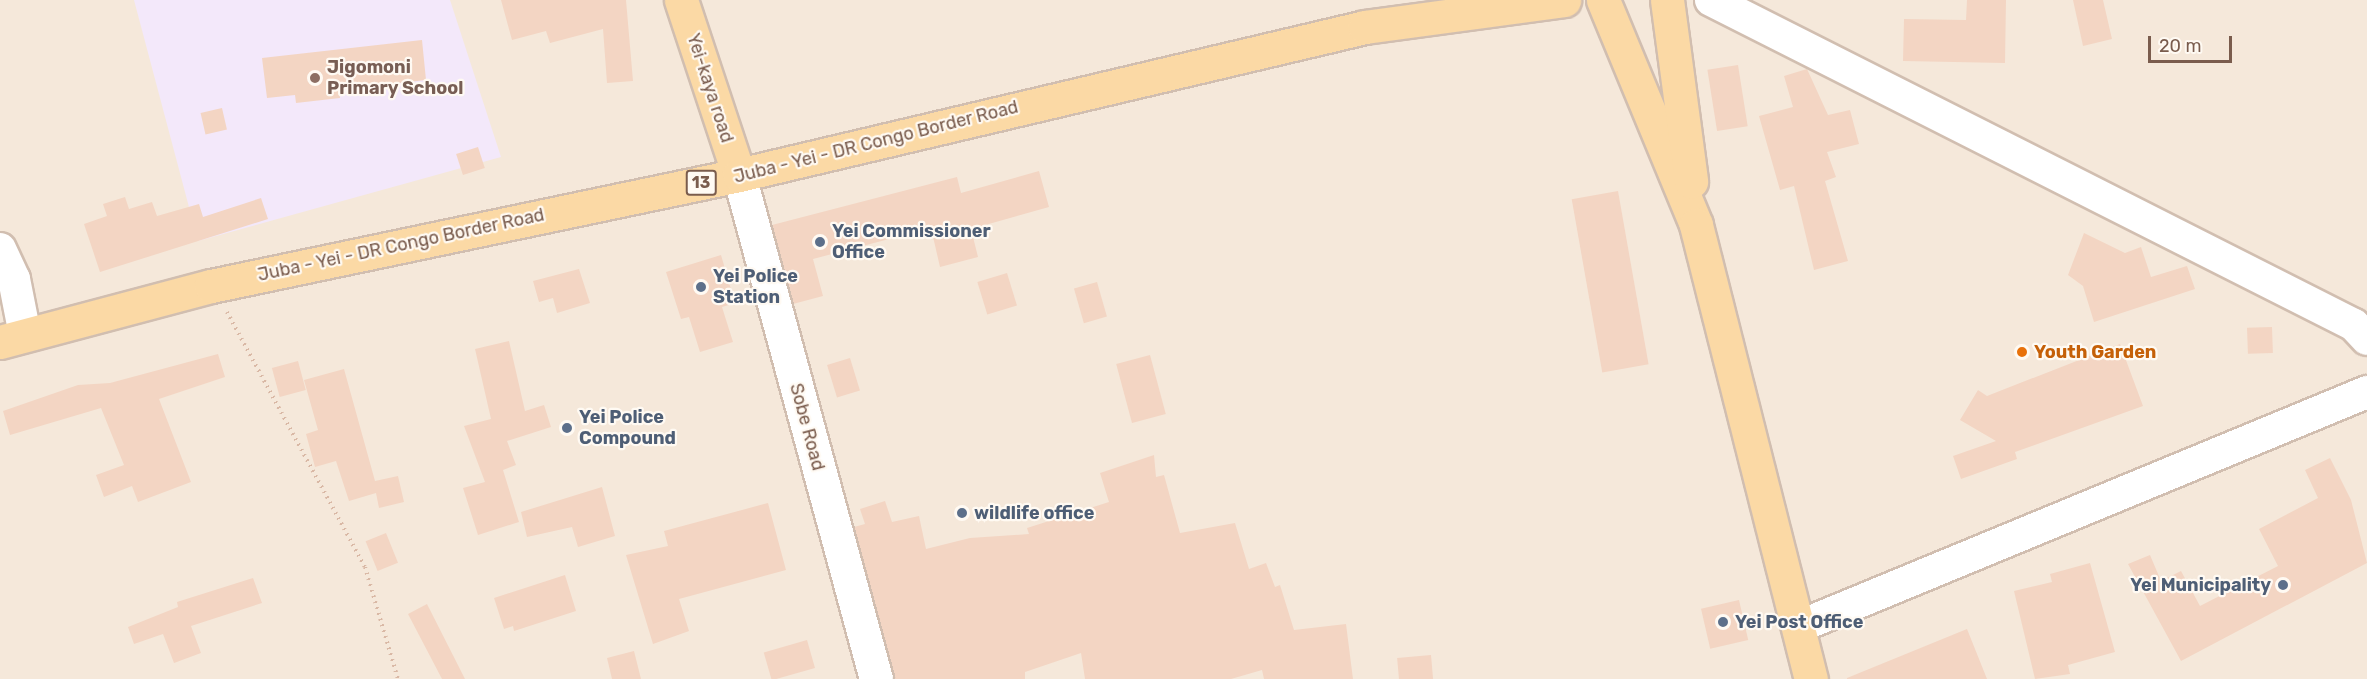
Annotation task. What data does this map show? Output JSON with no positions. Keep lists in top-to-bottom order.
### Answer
{
  "streets": {
    "main road": ["Yei-kaya road", "Juba - Yei - DR Congo Border Road", "13"],
    "street": ["Sobe Road"]
  },
  "crossings": [
    ["Yei-kaya road", "Juba - Yei - DR Congo Border Road"],
    ["Yei-kaya road", "Sobe Road"],
    ["Juba - Yei - DR Congo Border Road", "Sobe Road"]
  ],
  "places": [
    "Jigomoni Primary School",
    "Yei Commissioner Office",
    "Yei Police Station",
    "Youth Garden",
    "Yei Police Compound",
    "wildlife office",
    "Yei Municipality",
    "Yei Post Office"
  ],
  "scale_bar": "20 m"
}
